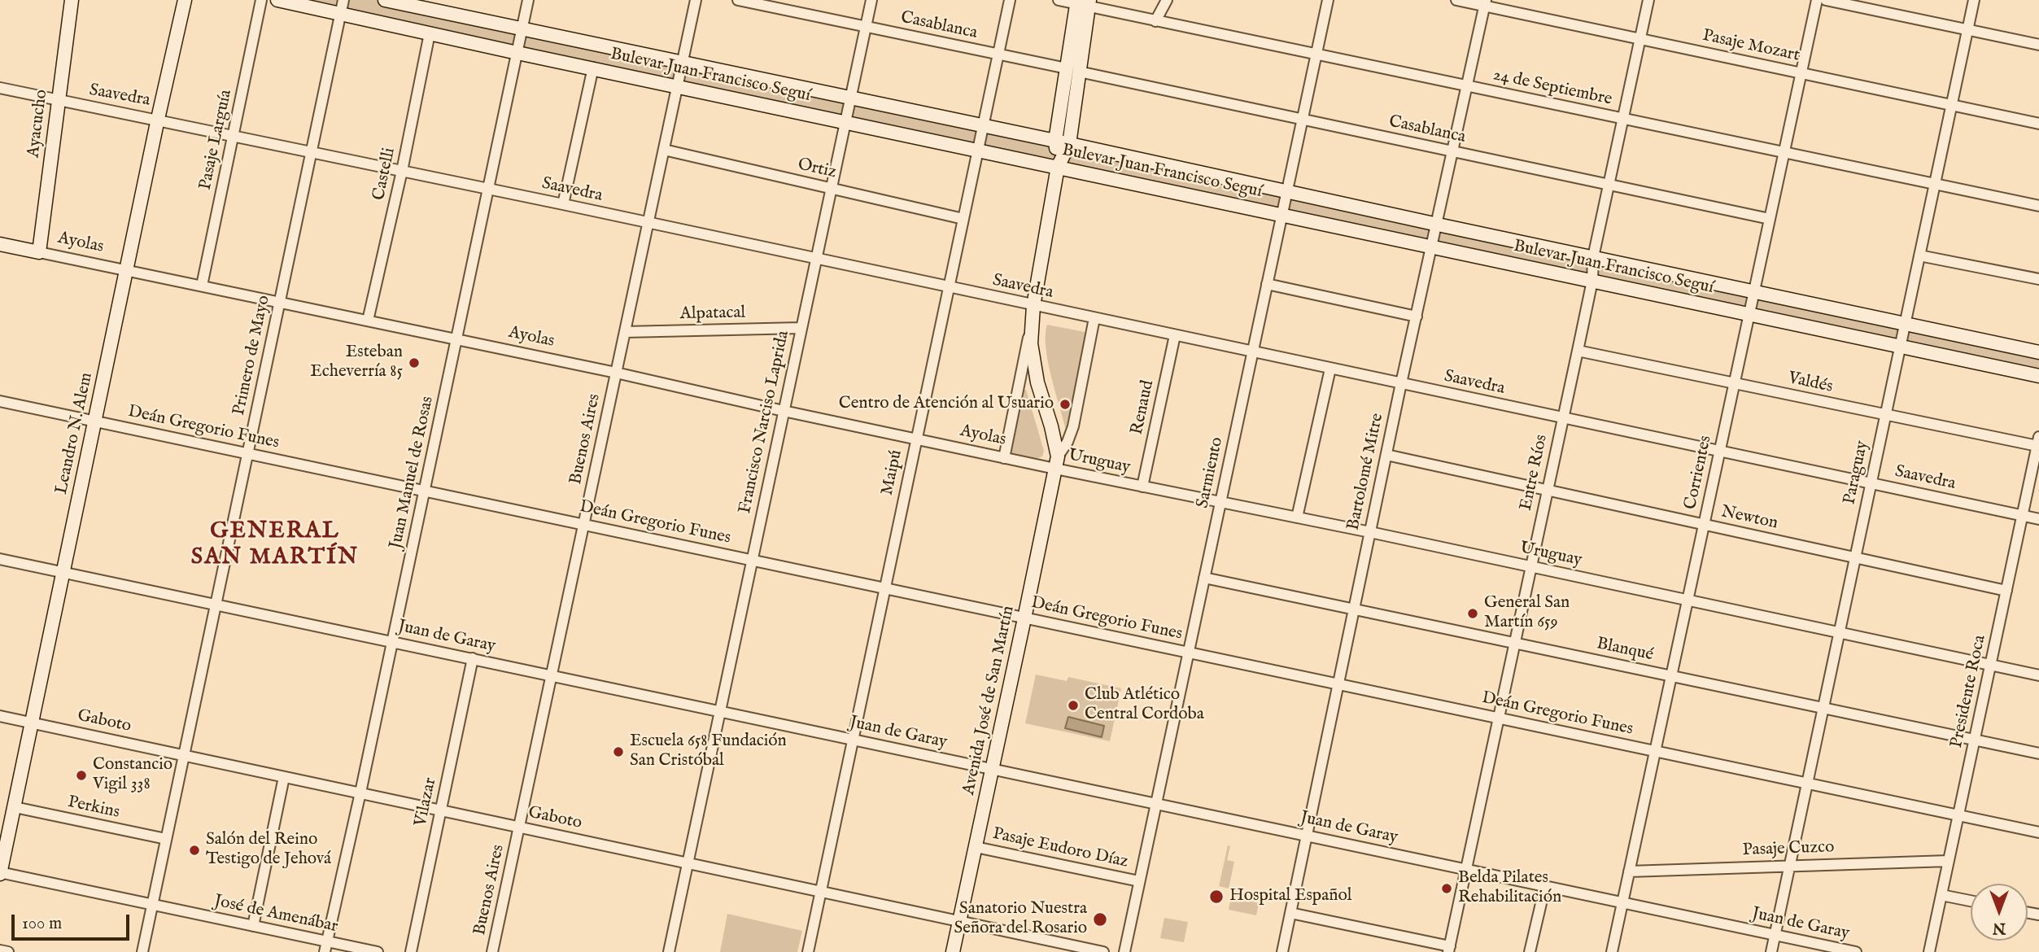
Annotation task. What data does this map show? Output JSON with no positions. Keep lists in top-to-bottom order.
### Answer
{
  "streets": {
    "main road": [
      "Bulevar Juan Francisco Seguí",
      "Ayacucho",
      "Ayolas",
      "Leandro N. Alem",
      "Avenida José de San Martín"
    ],
    "street": [
      "Casablanca",
      "Pasaje Mozart",
      "24 de Septiembre",
      "Saavedra",
      "Pasaje Larguía",
      "Ortiz",
      "Castelli",
      "Alpatacal",
      "Primero de Mayo",
      "Valdés",
      "Renaud",
      "Francisco Narciso Laprida",
      "Deán Gregorio Funes",
      "Buenos Aires",
      "Uruguay",
      "Bartolomé Mitre",
      "Juan Manuel de Rosas",
      "Maipú",
      "Sarmiento",
      "Entre Ríos",
      "Corrientes",
      "Paraguay",
      "Newton",
      "Juan de Garay",
      "Blanqué",
      "Presidente Roca",
      "Gaboto",
      "Vilazar",
      "Perkins",
      "Pasaje Eudoro Díaz",
      "Pasaje Cuzco",
      "José de Amenábar"
    ]
  },
  "crossings": [
    ["Casablanca", "Francisco Narciso Laprida"],
    ["Casablanca", "Bartolomé Mitre"],
    ["Casablanca", "Maipú"],
    ["Casablanca", "Sarmiento"],
    ["Casablanca", "Entre Ríos"],
    ["Casablanca", "Corrientes"],
    ["Casablanca", "Avenida José de San Martín"],
    ["Pasaje Mozart", "Bartolomé Mitre"],
    ["Pasaje Mozart", "Entre Ríos"],
    ["Pasaje Mozart", "Corrientes"],
    ["Pasaje Mozart", "Paraguay"],
    ["Bulevar Juan Francisco Seguí", "Castelli"],
    ["Bulevar Juan Francisco Seguí", "Primero de Mayo"],
    ["Bulevar Juan Francisco Seguí", "Francisco Narciso Laprida"],
    ["Bulevar Juan Francisco Seguí", "Buenos Aires"],
    ["Bulevar Juan Francisco Seguí", "Bartolomé Mitre"],
    ["Bulevar Juan Francisco Seguí", "Juan Manuel de Rosas"],
    ["Bulevar Juan Francisco Seguí", "Maipú"],
    ["Bulevar Juan Francisco Seguí", "Sarmiento"],
    ["Bulevar Juan Francisco Seguí", "Entre Ríos"],
    ["Bulevar Juan Francisco Seguí", "Corrientes"],
    ["Bulevar Juan Francisco Seguí", "Paraguay"],
    ["Bulevar Juan Francisco Seguí", "Avenida José de San Martín"],
    ["24 de Septiembre", "Bartolomé Mitre"],
    ["24 de Septiembre", "Sarmiento"],
    ["24 de Septiembre", "Entre Ríos"],
    ["24 de Septiembre", "Corrientes"],
    ["24 de Septiembre", "Paraguay"],
    ["24 de Septiembre", "Avenida José de San Martín"],
    ["Saavedra", "Ayacucho"],
    ["Saavedra", "Pasaje Larguía"],
    ["Saavedra", "Castelli"],
    ["Saavedra", "Primero de Mayo"],
    ["Saavedra", "Renaud"],
    ["Saavedra", "Francisco Narciso Laprida"],
    ["Saavedra", "Leandro N. Alem"],
    ["Saavedra", "Buenos Aires"],
    ["Saavedra", "Bartolomé Mitre"],
    ["Saavedra", "Juan Manuel de Rosas"],
    ["Saavedra", "Maipú"],
    ["Saavedra", "Sarmiento"],
    ["Saavedra", "Entre Ríos"],
    ["Saavedra", "Corrientes"],
    ["Saavedra", "Paraguay"],
    ["Saavedra", "Presidente Roca"],
    ["Saavedra", "Avenida José de San Martín"],
    ["Ayacucho", "Ayolas"],
    ["Pasaje Larguía", "Ayolas"],
    ["Ortiz", "Francisco Narciso Laprida"],
    ["Ortiz", "Buenos Aires"],
    ["Ortiz", "Maipú"],
    ["Castelli", "Ayolas"],
    ["Ayolas", "Primero de Mayo"],
    ["Ayolas", "Francisco Narciso Laprida"],
    ["Ayolas", "Leandro N. Alem"],
    ["Ayolas", "Buenos Aires"],
    ["Ayolas", "Uruguay"],
    ["Ayolas", "Juan Manuel de Rosas"],
    ["Ayolas", "Maipú"],
    ["Ayolas", "Avenida José de San Martín"],
    ["Alpatacal", "Francisco Narciso Laprida"],
    ["Alpatacal", "Buenos Aires"],
    ["Primero de Mayo", "Deán Gregorio Funes"],
    ["Primero de Mayo", "Juan de Garay"],
    ["Primero de Mayo", "Gaboto"],
    ["Primero de Mayo", "Perkins"],
    ["Primero de Mayo", "José de Amenábar"],
    ["Valdés", "Entre Ríos"],
    ["Valdés", "Corrientes"],
    ["Valdés", "Paraguay"],
    ["Valdés", "Presidente Roca"],
    ["Renaud", "Uruguay"],
    ["Francisco Narciso Laprida", "Deán Gregorio Funes"],
    ["Francisco Narciso Laprida", "Juan de Garay"],
    ["Francisco Narciso Laprida", "Gaboto"],
    ["Deán Gregorio Funes", "Leandro N. Alem"],
    ["Deán Gregorio Funes", "Buenos Aires"],
    ["Deán Gregorio Funes", "Bartolomé Mitre"],
    ["Deán Gregorio Funes", "Juan Manuel de Rosas"],
    ["Deán Gregorio Funes", "Maipú"],
    ["Deán Gregorio Funes", "Sarmiento"],
    ["Deán Gregorio Funes", "Entre Ríos"],
    ["Deán Gregorio Funes", "Corrientes"],
    ["Deán Gregorio Funes", "Paraguay"],
    ["Deán Gregorio Funes", "Presidente Roca"],
    ["Deán Gregorio Funes", "Avenida José de San Martín"],
    ["Leandro N. Alem", "Juan de Garay"],
    ["Leandro N. Alem", "Gaboto"],
    ["Leandro N. Alem", "Perkins"],
    ["Leandro N. Alem", "José de Amenábar"],
    ["Buenos Aires", "Juan de Garay"],
    ["Buenos Aires", "Gaboto"],
    ["Uruguay", "Bartolomé Mitre"],
    ["Uruguay", "Sarmiento"],
    ["Uruguay", "Entre Ríos"],
    ["Uruguay", "Corrientes"],
    ["Uruguay", "Paraguay"],
    ["Uruguay", "Presidente Roca"],
    ["Uruguay", "Avenida José de San Martín"],
    ["Bartolomé Mitre", "Newton"],
    ["Bartolomé Mitre", "Juan de Garay"],
    ["Bartolomé Mitre", "Blanqué"],
    ["Juan Manuel de Rosas", "Juan de Garay"],
    ["Juan Manuel de Rosas", "Gaboto"],
    ["Juan Manuel de Rosas", "José de Amenábar"],
    ["Maipú", "Juan de Garay"],
    ["Maipú", "Gaboto"],
    ["Sarmiento", "Juan de Garay"],
    ["Sarmiento", "Blanqué"],
    ["Sarmiento", "Pasaje Eudoro Díaz"],
    ["Entre Ríos", "Newton"],
    ["Entre Ríos", "Juan de Garay"],
    ["Entre Ríos", "Blanqué"],
    ["Corrientes", "Newton"],
    ["Corrientes", "Juan de Garay"],
    ["Corrientes", "Blanqué"],
    ["Corrientes", "Pasaje Cuzco"],
    ["Paraguay", "Newton"],
    ["Paraguay", "Juan de Garay"],
    ["Paraguay", "Blanqué"],
    ["Paraguay", "Pasaje Cuzco"],
    ["Newton", "Presidente Roca"],
    ["Juan de Garay", "Avenida José de San Martín"],
    ["Juan de Garay", "Vilazar"],
    ["Blanqué", "Presidente Roca"],
    ["Presidente Roca", "Pasaje Cuzco"],
    ["Avenida José de San Martín", "Gaboto"],
    ["Avenida José de San Martín", "Pasaje Eudoro Díaz"],
    ["Gaboto", "Vilazar"]
  ],
  "districts": ["GENERAL SAN MARTÍN"],
  "places": [
    "Esteban Echeverría 85",
    "Centro de Atención al Usuario",
    "General San Martín 659",
    "Club Atlético Central Cordoba",
    "Escuela 658 Fundación San Cristóbal",
    "Constancio Vigil 338",
    "Salón del Reino Testigo de Jehová",
    "Belda Pilates Rehabilitación",
    "Hospital Español",
    "Sanatorio Nuestra Señora del Rosario"
  ],
  "scale_bar": "100 m",
  "north": "bottom"
}
